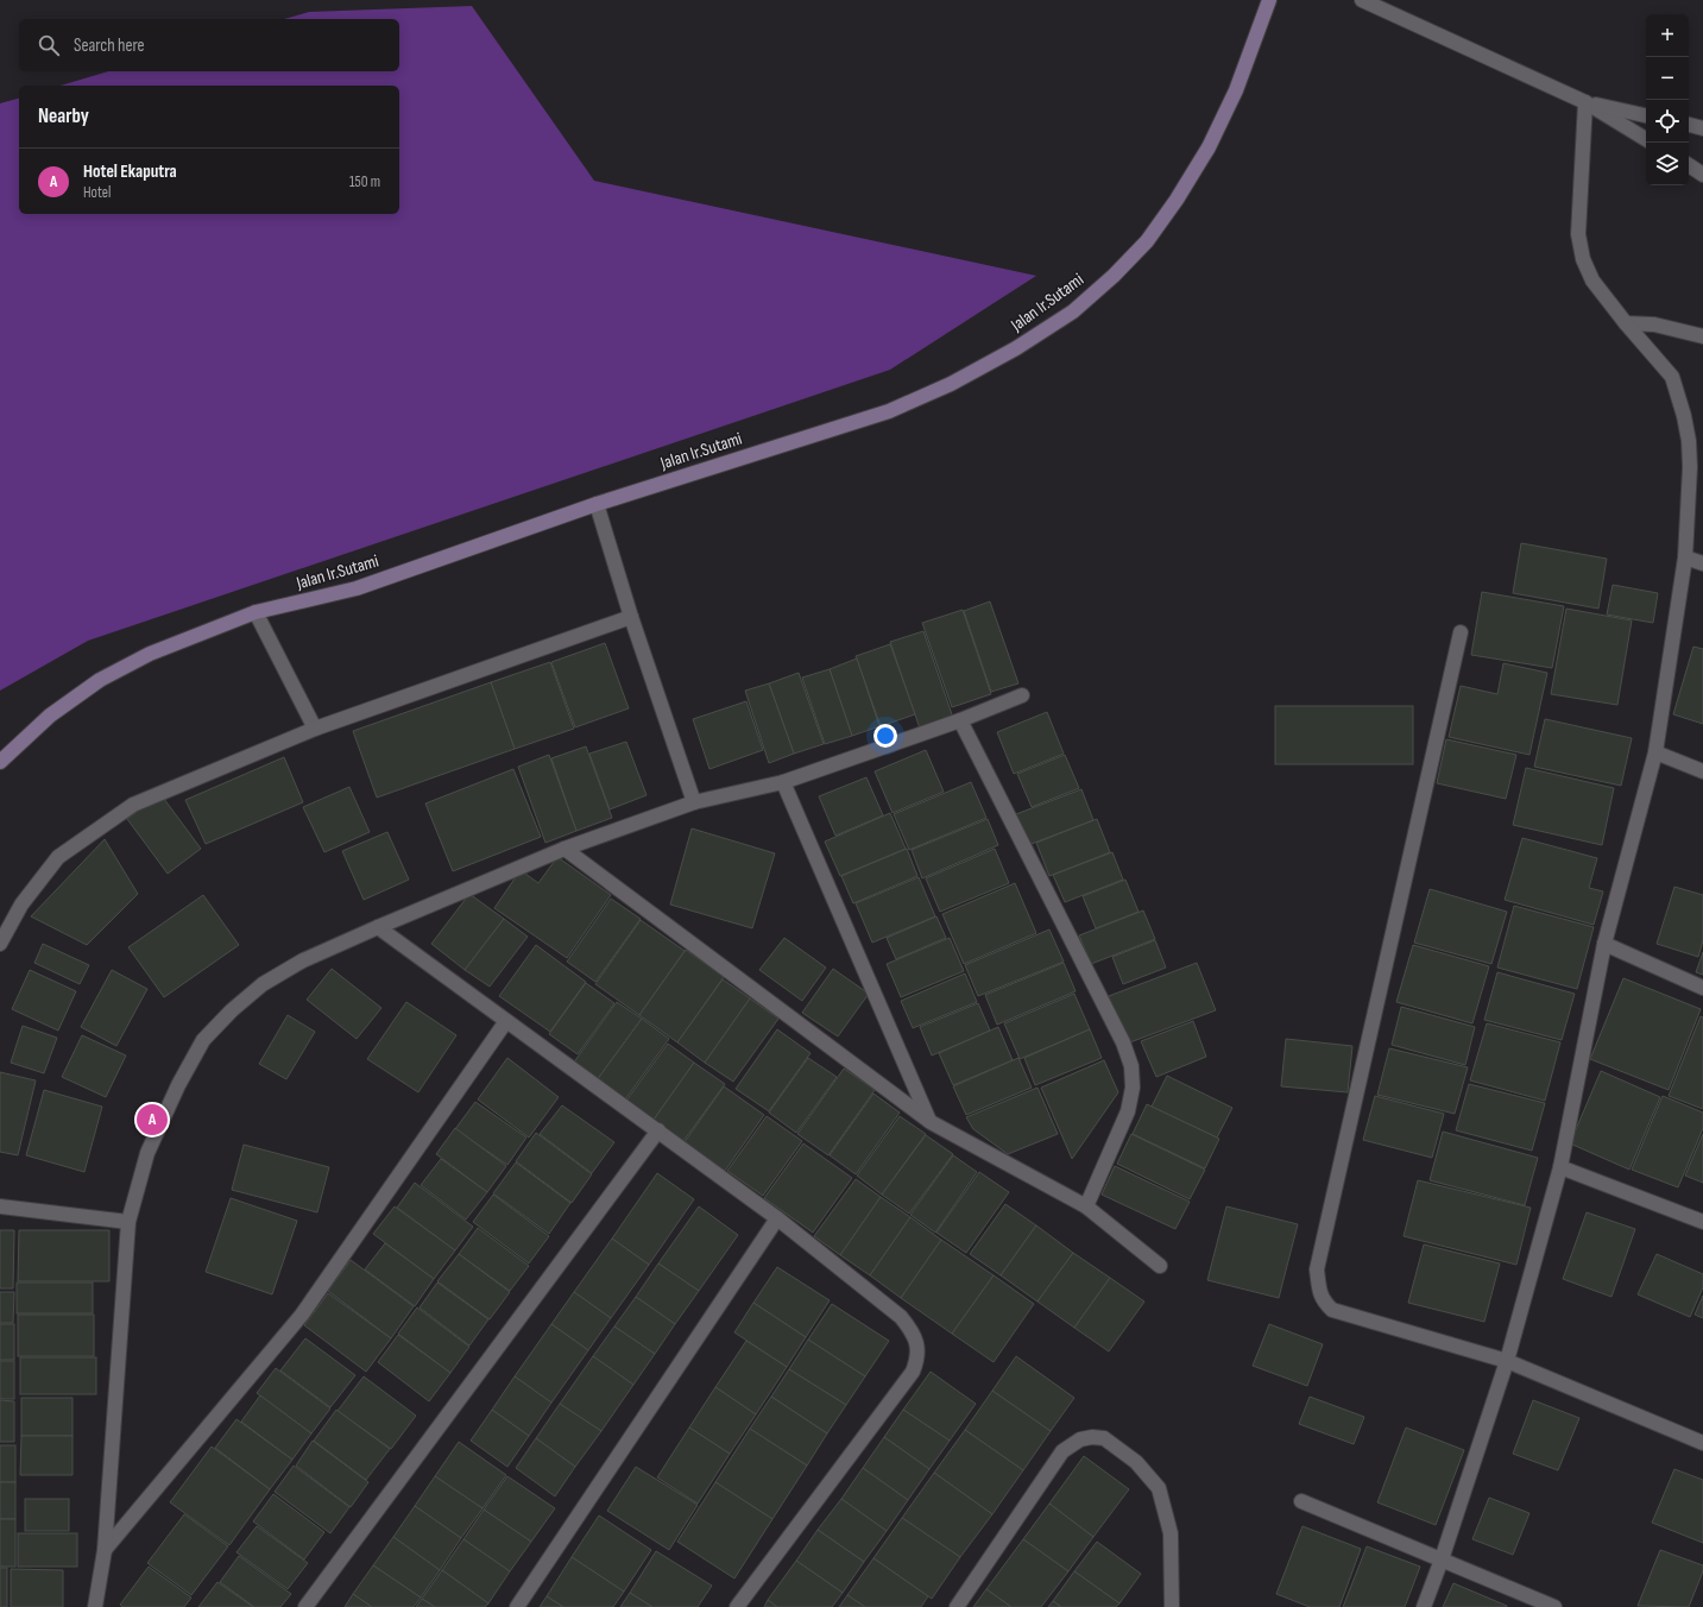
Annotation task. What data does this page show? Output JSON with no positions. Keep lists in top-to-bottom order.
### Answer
{
  "streets": {
    "street": ["Jalan Ir.Sutami"]
  },
  "page": {
    "map_buttons": ["+", "−"],
    "search": "Search here",
    "heading": "Nearby",
    "list": [
      {
        "mark": "A",
        "name": "Hotel Ekaputra",
        "note": "Hotel",
        "value": "150 m"
      }
    ],
    "pins": "A"
  }
}
